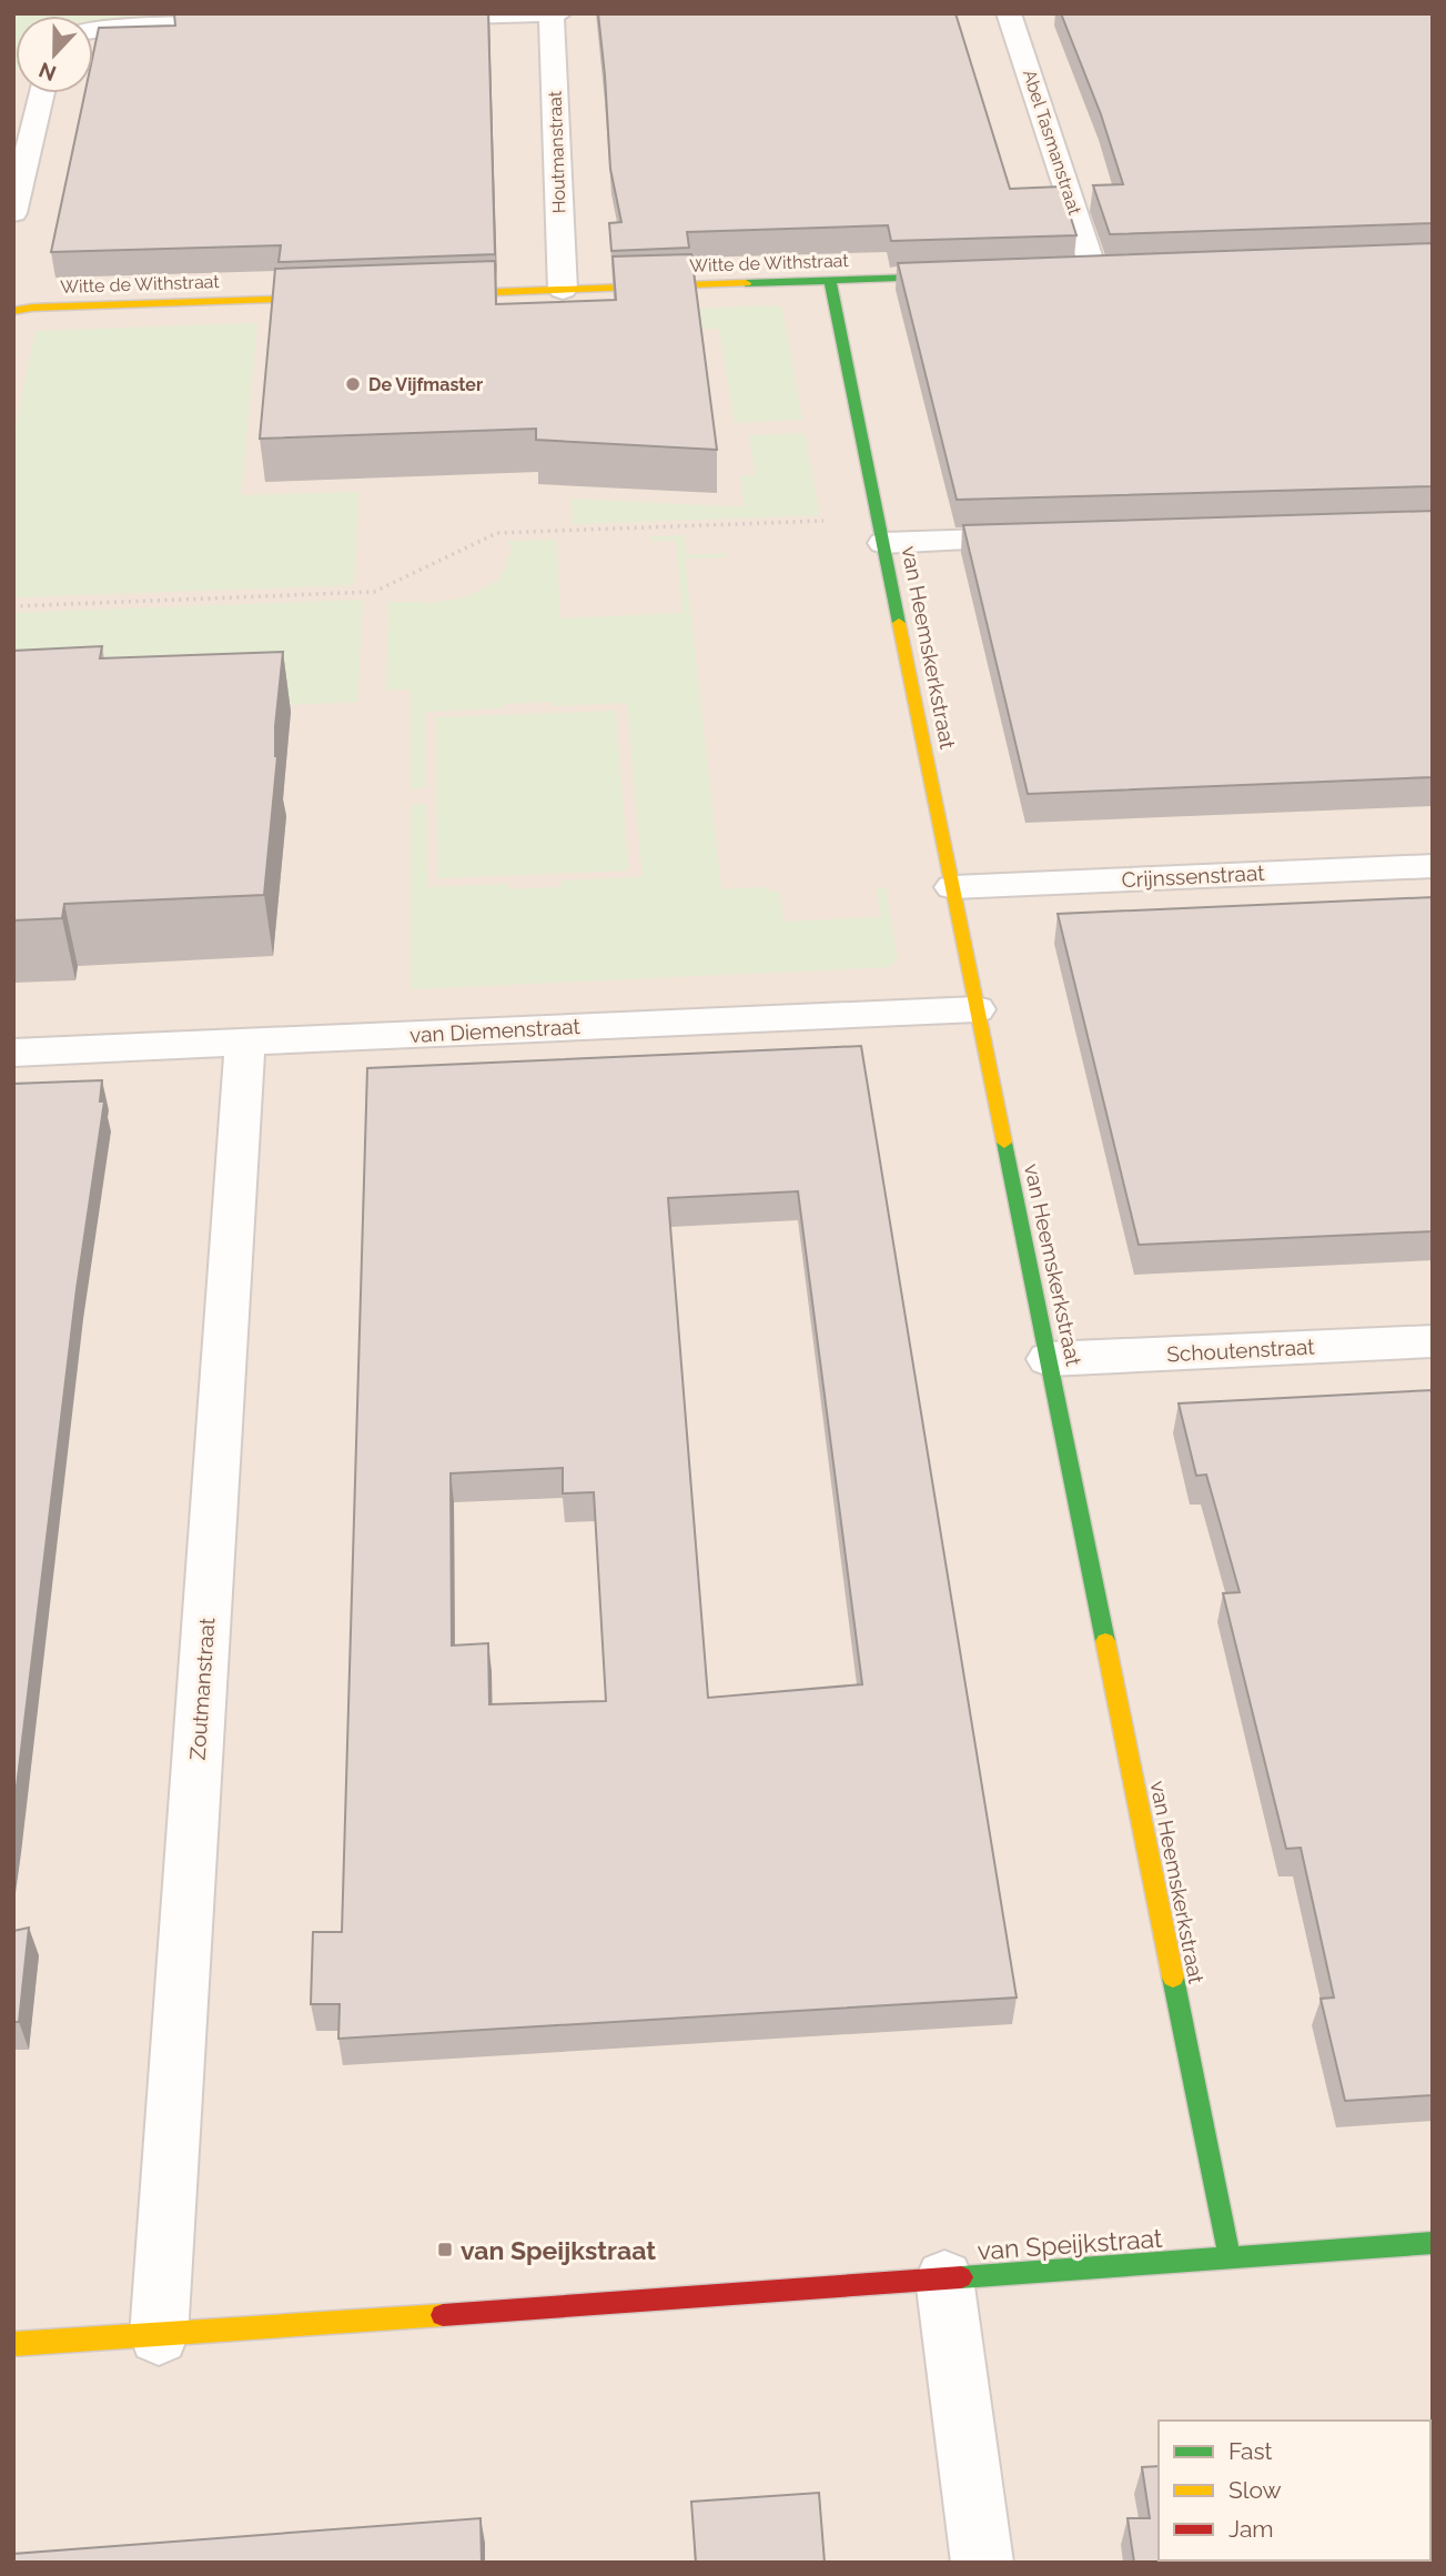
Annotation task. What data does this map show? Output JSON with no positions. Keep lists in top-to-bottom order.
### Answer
{
  "streets": {
    "street": [
      "Abel Tasmanstraat",
      "Houtmanstraat",
      "Witte de Withstraat",
      "van Heemskerkstraat",
      "Crijnssenstraat",
      "van Diemenstraat",
      "Schoutenstraat",
      "Zoutmanstraat",
      "van Speijkstraat"
    ]
  },
  "crossings": [
    ["Houtmanstraat", "Witte de Withstraat"],
    ["Witte de Withstraat", "van Heemskerkstraat"],
    ["van Heemskerkstraat", "Crijnssenstraat"],
    ["van Heemskerkstraat", "van Diemenstraat"],
    ["van Heemskerkstraat", "Schoutenstraat"],
    ["van Heemskerkstraat", "van Speijkstraat"],
    ["van Diemenstraat", "Zoutmanstraat"],
    ["Zoutmanstraat", "van Speijkstraat"]
  ],
  "places": {
    "other": ["De Vijfmaster"],
    "transit": ["van Speijkstraat"]
  },
  "legend": ["Fast", "Slow", "Jam"],
  "north": "bottom"
}
